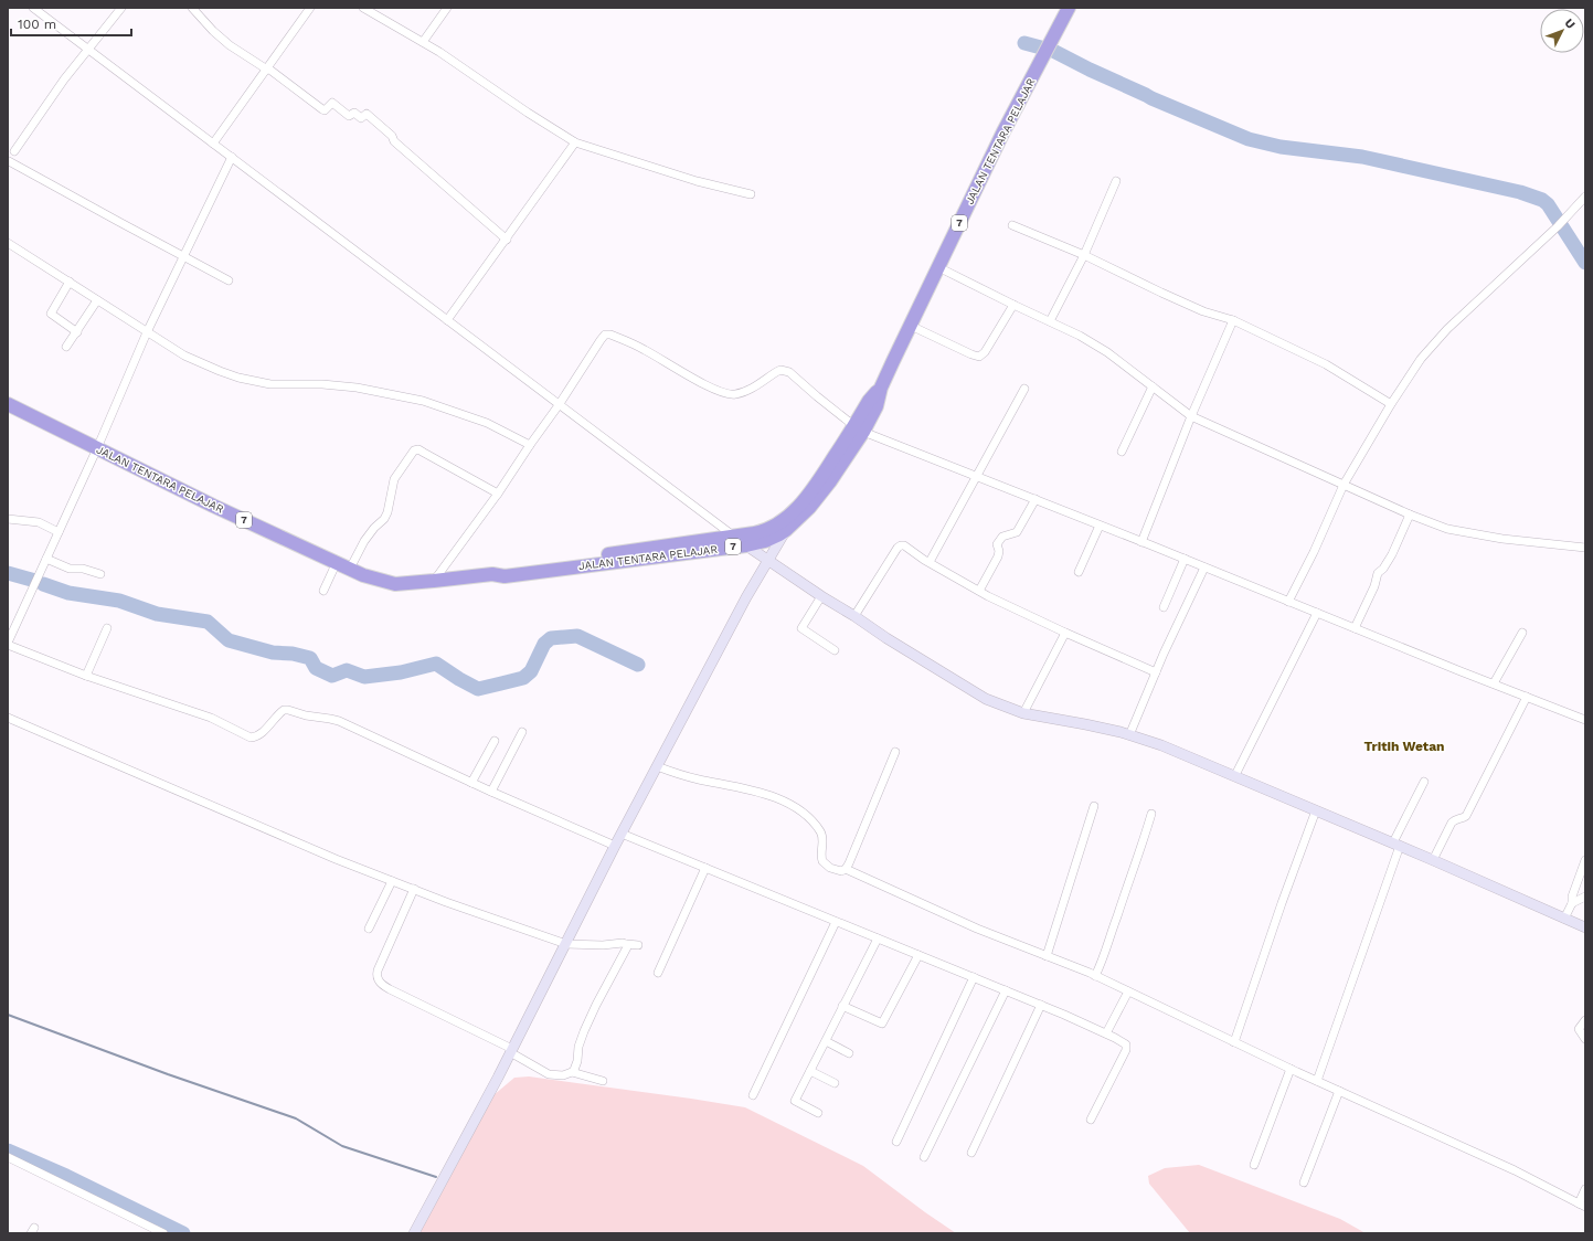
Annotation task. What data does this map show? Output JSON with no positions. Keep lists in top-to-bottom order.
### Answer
{
  "streets": {
    "highway": ["JALAN TENTARA PELAJAR", "7"]
  },
  "districts": ["Tritih Wetan"],
  "scale_bar": "100 m",
  "north": "top right"
}
